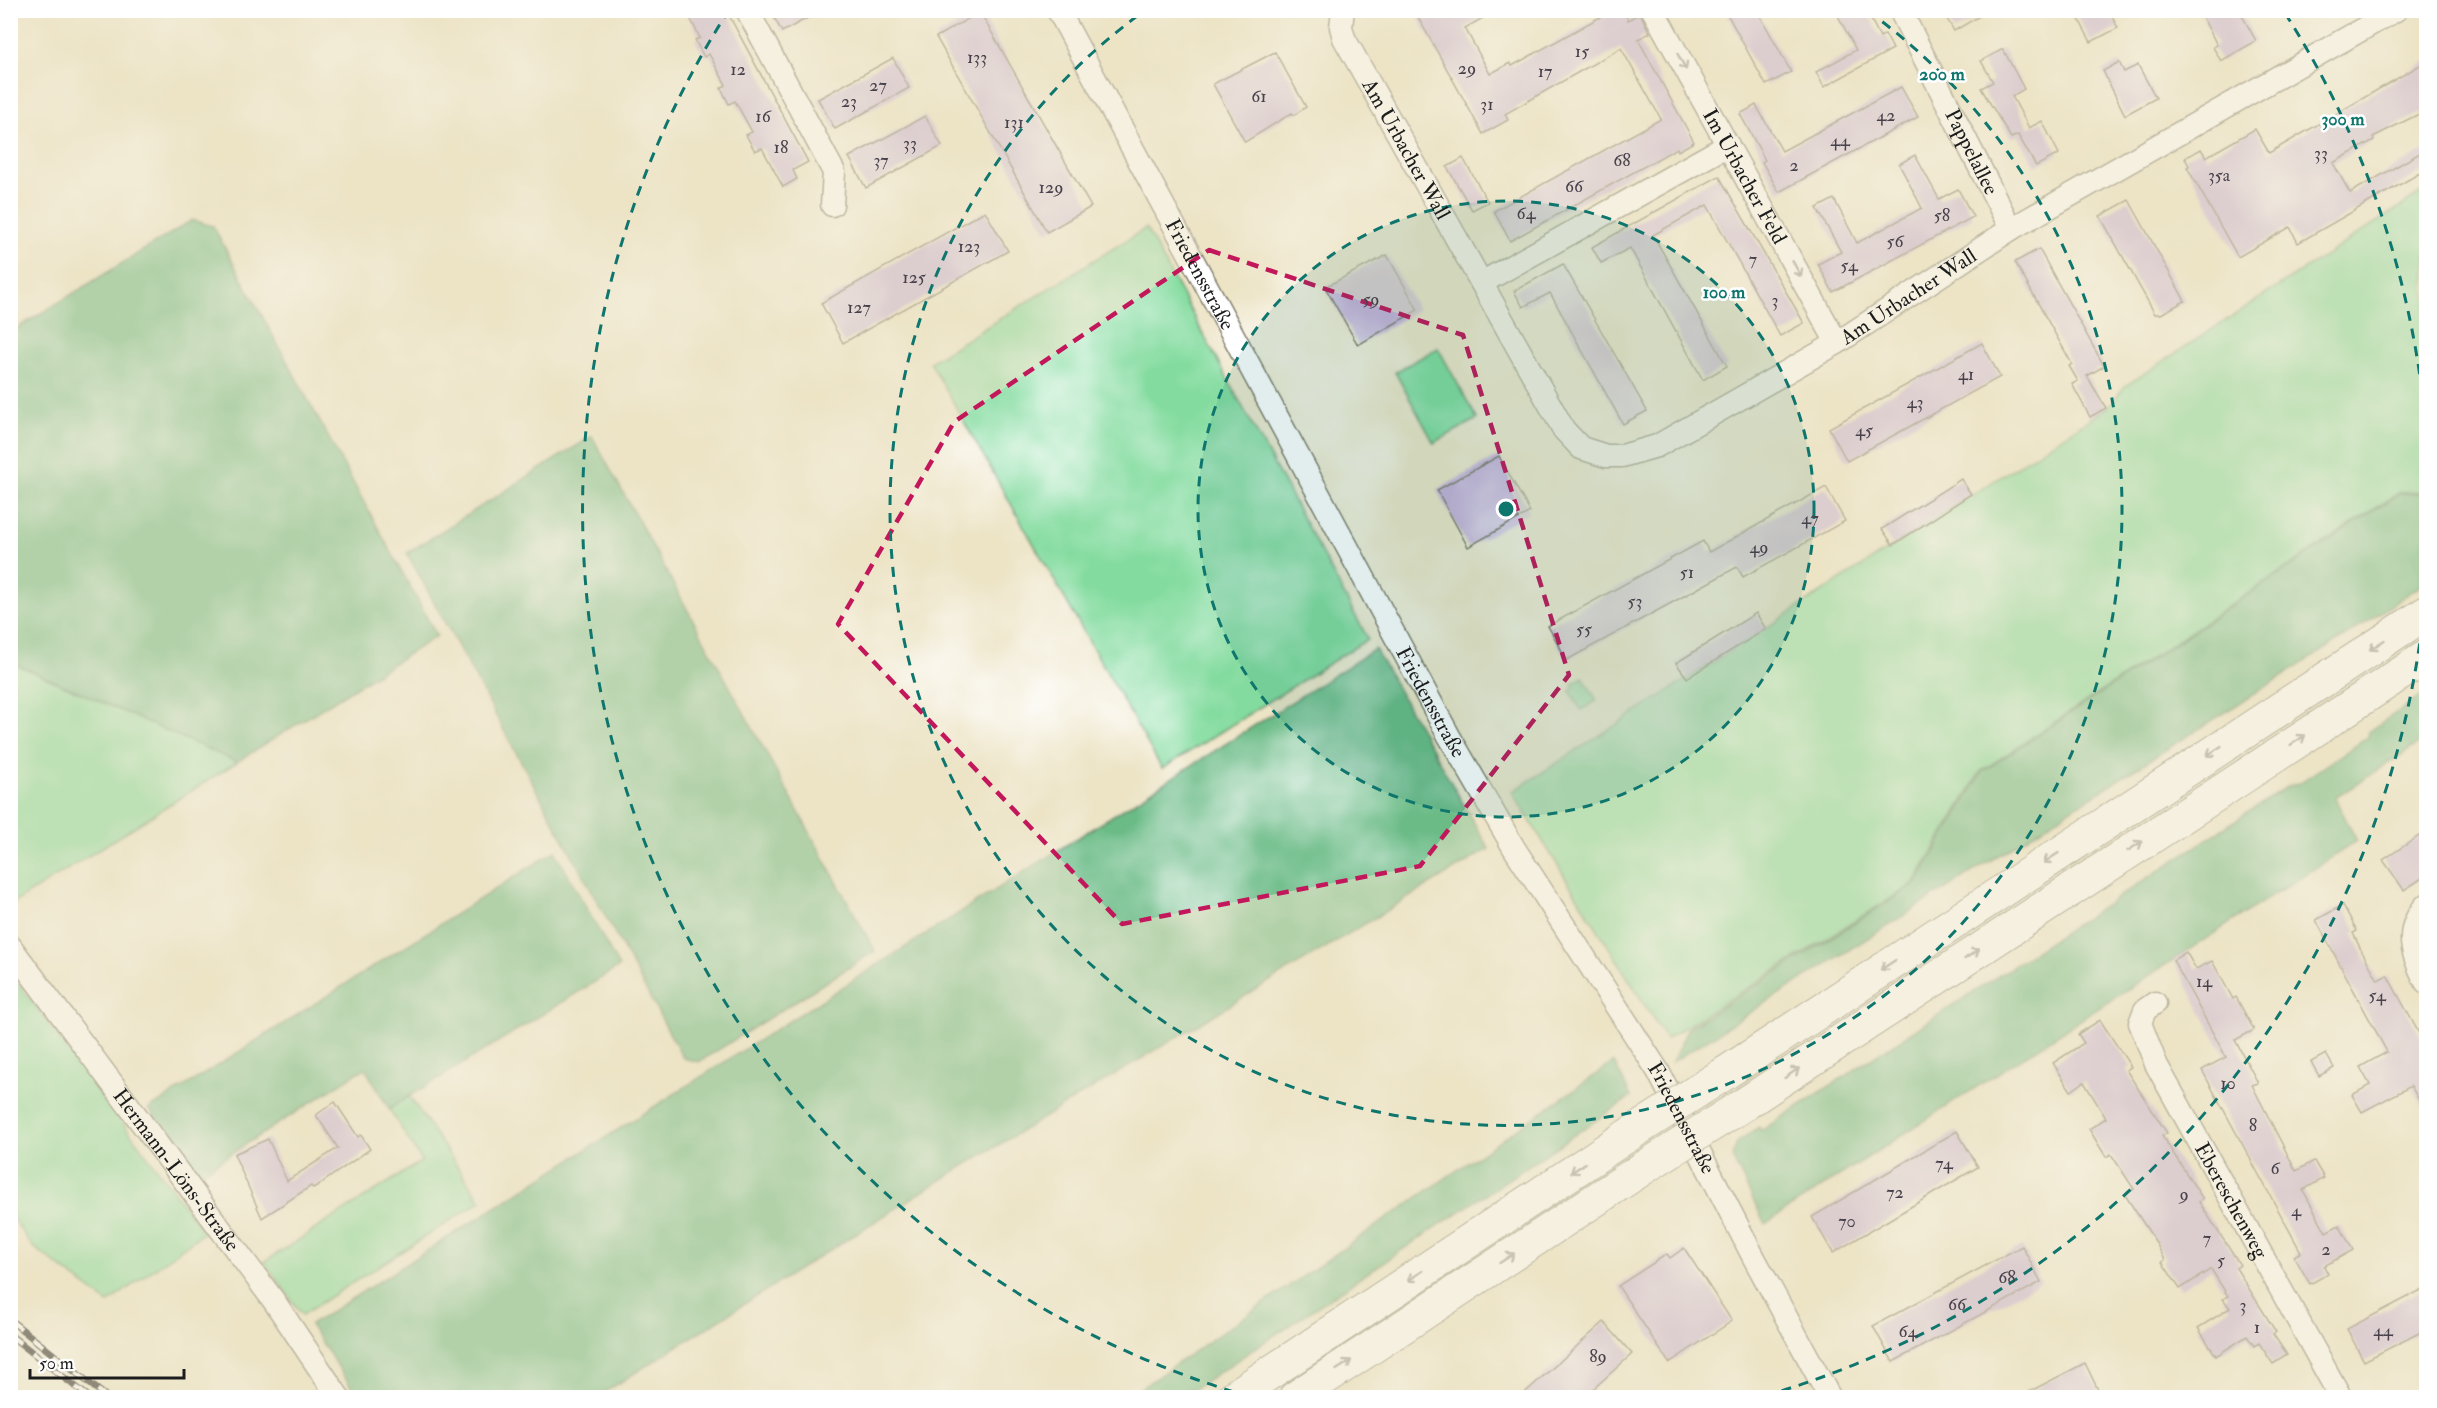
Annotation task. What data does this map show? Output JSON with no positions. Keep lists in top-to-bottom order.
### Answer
{
  "streets": {
    "street": [
      "Am Urbacher Wall",
      "Pappelallee",
      "Im Urbacher Feld",
      "Friedensstraße",
      "Hermann-Löns-Straße",
      "Ebereschenweg"
    ]
  },
  "crossings": [
    ["Am Urbacher Wall", "Pappelallee"],
    ["Am Urbacher Wall", "Im Urbacher Feld"]
  ],
  "one_way": ["Im Urbacher Feld"],
  "house_numbers": [
    "15",
    "133",
    "29",
    "12",
    "17",
    "27",
    "61",
    "23",
    "31",
    "42",
    "16",
    "131",
    "44",
    "33",
    "18",
    "33",
    "37",
    "68",
    "2",
    "35a",
    "66",
    "129",
    "64",
    "58",
    "56",
    "123",
    "7",
    "54",
    "125",
    "59",
    "3",
    "127",
    "41",
    "43",
    "45",
    "47",
    "49",
    "51",
    "53",
    "55",
    "14",
    "54",
    "10",
    "8",
    "74",
    "6",
    "72",
    "9",
    "4",
    "70",
    "7",
    "2",
    "5",
    "68",
    "66",
    "3",
    "1",
    "44",
    "64",
    "89"
  ],
  "scale_bar": "50 m",
  "rings": ["200 m", "300 m", "100 m"]
}
